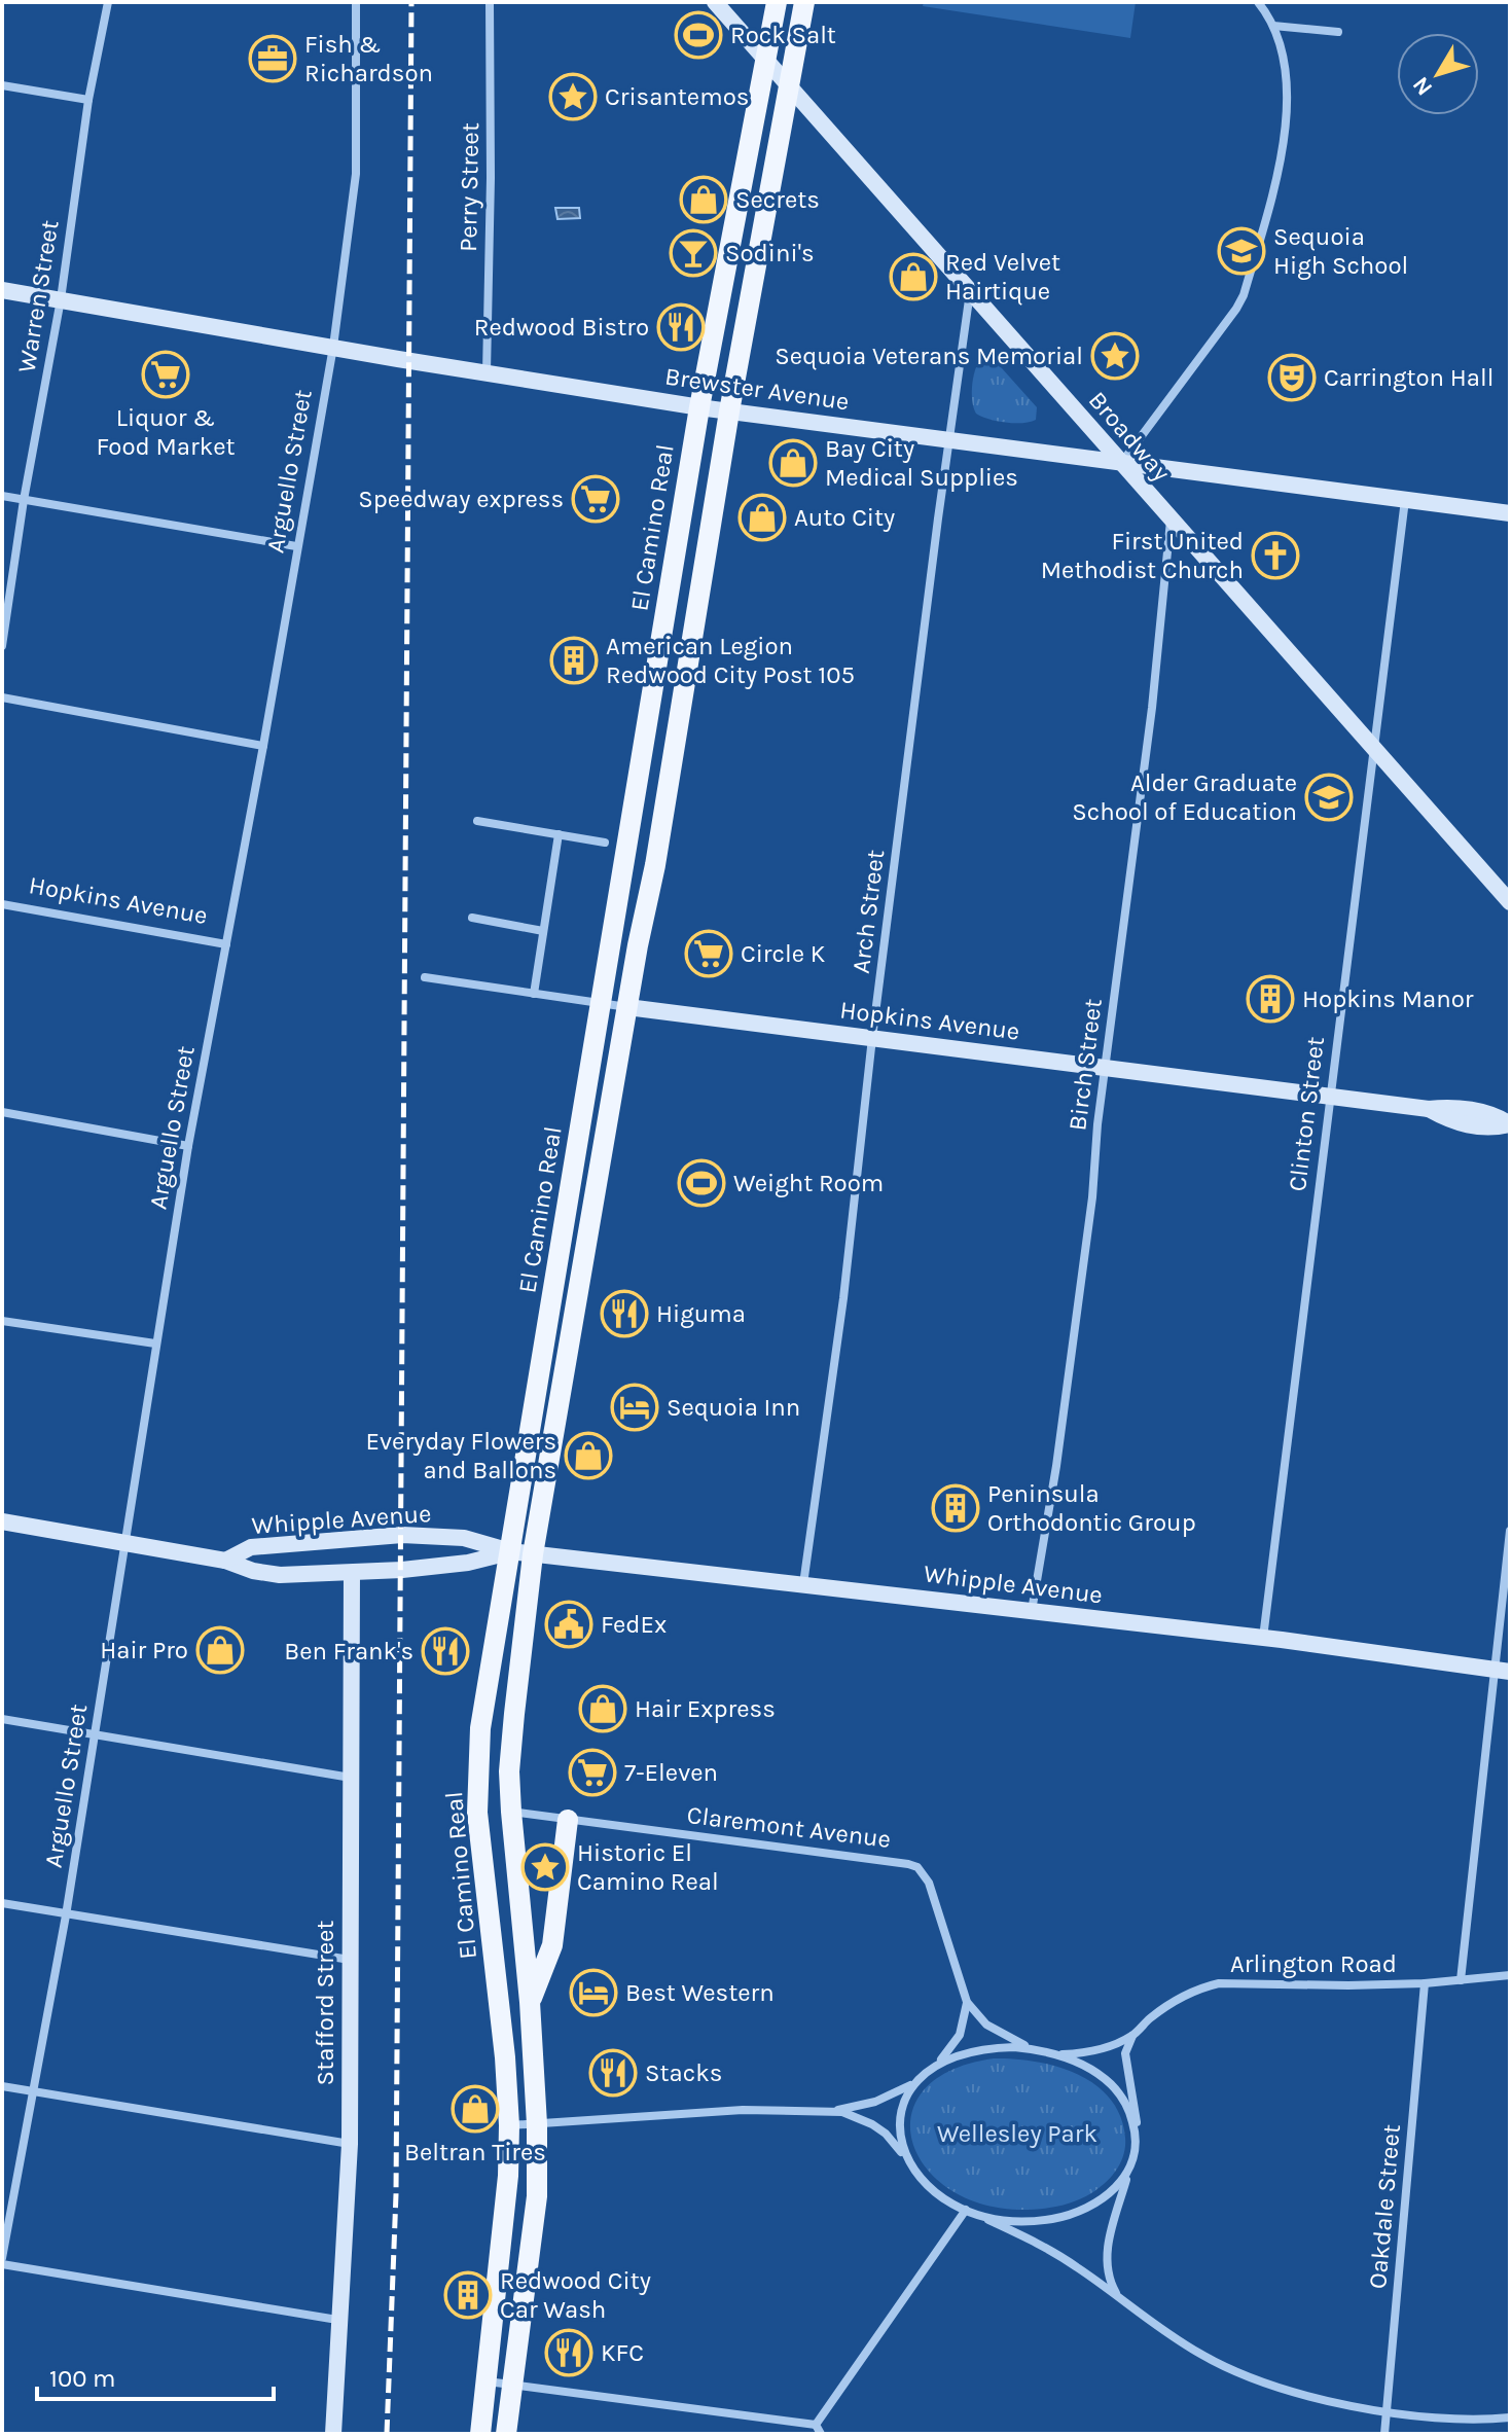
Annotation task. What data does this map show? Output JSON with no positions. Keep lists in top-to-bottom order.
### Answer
{
  "streets": {
    "main road": ["El Camino Real"],
    "street": [
      "Perry Street",
      "Warren Street",
      "Brewster Avenue",
      "Broadway",
      "Arguello Street",
      "Hopkins Avenue",
      "Arch Street",
      "Birch Street",
      "Clinton Street",
      "Whipple Avenue",
      "Claremont Avenue",
      "Arlington Road",
      "Stafford Street",
      "Oakdale Street"
    ]
  },
  "crossings": [
    ["Perry Street", "Brewster Avenue"],
    ["Warren Street", "Brewster Avenue"],
    ["Brewster Avenue", "Broadway"],
    ["Brewster Avenue", "Arguello Street"],
    ["Brewster Avenue", "El Camino Real"],
    ["Brewster Avenue", "Arch Street"],
    ["Brewster Avenue", "Clinton Street"],
    ["Broadway", "El Camino Real"],
    ["Broadway", "Arch Street"],
    ["Broadway", "Birch Street"],
    ["Broadway", "Clinton Street"],
    ["Arguello Street", "Hopkins Avenue"],
    ["Arguello Street", "Whipple Avenue"],
    ["El Camino Real", "Hopkins Avenue"],
    ["El Camino Real", "Whipple Avenue"],
    ["El Camino Real", "Claremont Avenue"],
    ["Hopkins Avenue", "Arch Street"],
    ["Hopkins Avenue", "Birch Street"],
    ["Hopkins Avenue", "Clinton Street"],
    ["Arch Street", "Whipple Avenue"],
    ["Birch Street", "Whipple Avenue"],
    ["Clinton Street", "Whipple Avenue"],
    ["Whipple Avenue", "Stafford Street"],
    ["Claremont Avenue", "Arlington Road"],
    ["Arlington Road", "Oakdale Street"]
  ],
  "parks": ["Wellesley Park"],
  "places": {
    "sports": ["Rock Salt", "Weight Room"],
    "office": ["Fish & Richardson"],
    "place": ["Crisantemos", "Sequoia Veterans Memorial", "Historic El Camino Real"],
    "shop": [
      "Secrets",
      "Red Velvet Hairtique",
      "Bay City Medical Supplies",
      "Auto City",
      "Everyday Flowers and Ballons",
      "Hair Pro",
      "Hair Express",
      "Beltran Tires"
    ],
    "school or university": ["Sequoia High School", "Alder Graduate School of Education"],
    "bar": ["Sodini's"],
    "restaurant": [
      "Redwood Bistro",
      "Higuma",
      "Ben Frank's",
      "Stacks",
      "KFC"
    ],
    "supermarket": [
      "Liquor & Food Market",
      "Speedway express",
      "Circle K",
      "7-Eleven"
    ],
    "theatre": ["Carrington Hall"],
    "church": ["First United Methodist Church"],
    "building": [
      "American Legion Redwood City Post 105",
      "Hopkins Manor",
      "Peninsula Orthodontic Group",
      "Redwood City Car Wash"
    ],
    "hotel": ["Sequoia Inn", "Best Western"],
    "public building": ["FedEx"]
  },
  "scale_bar": "100 m",
  "north": "bottom left"
}
